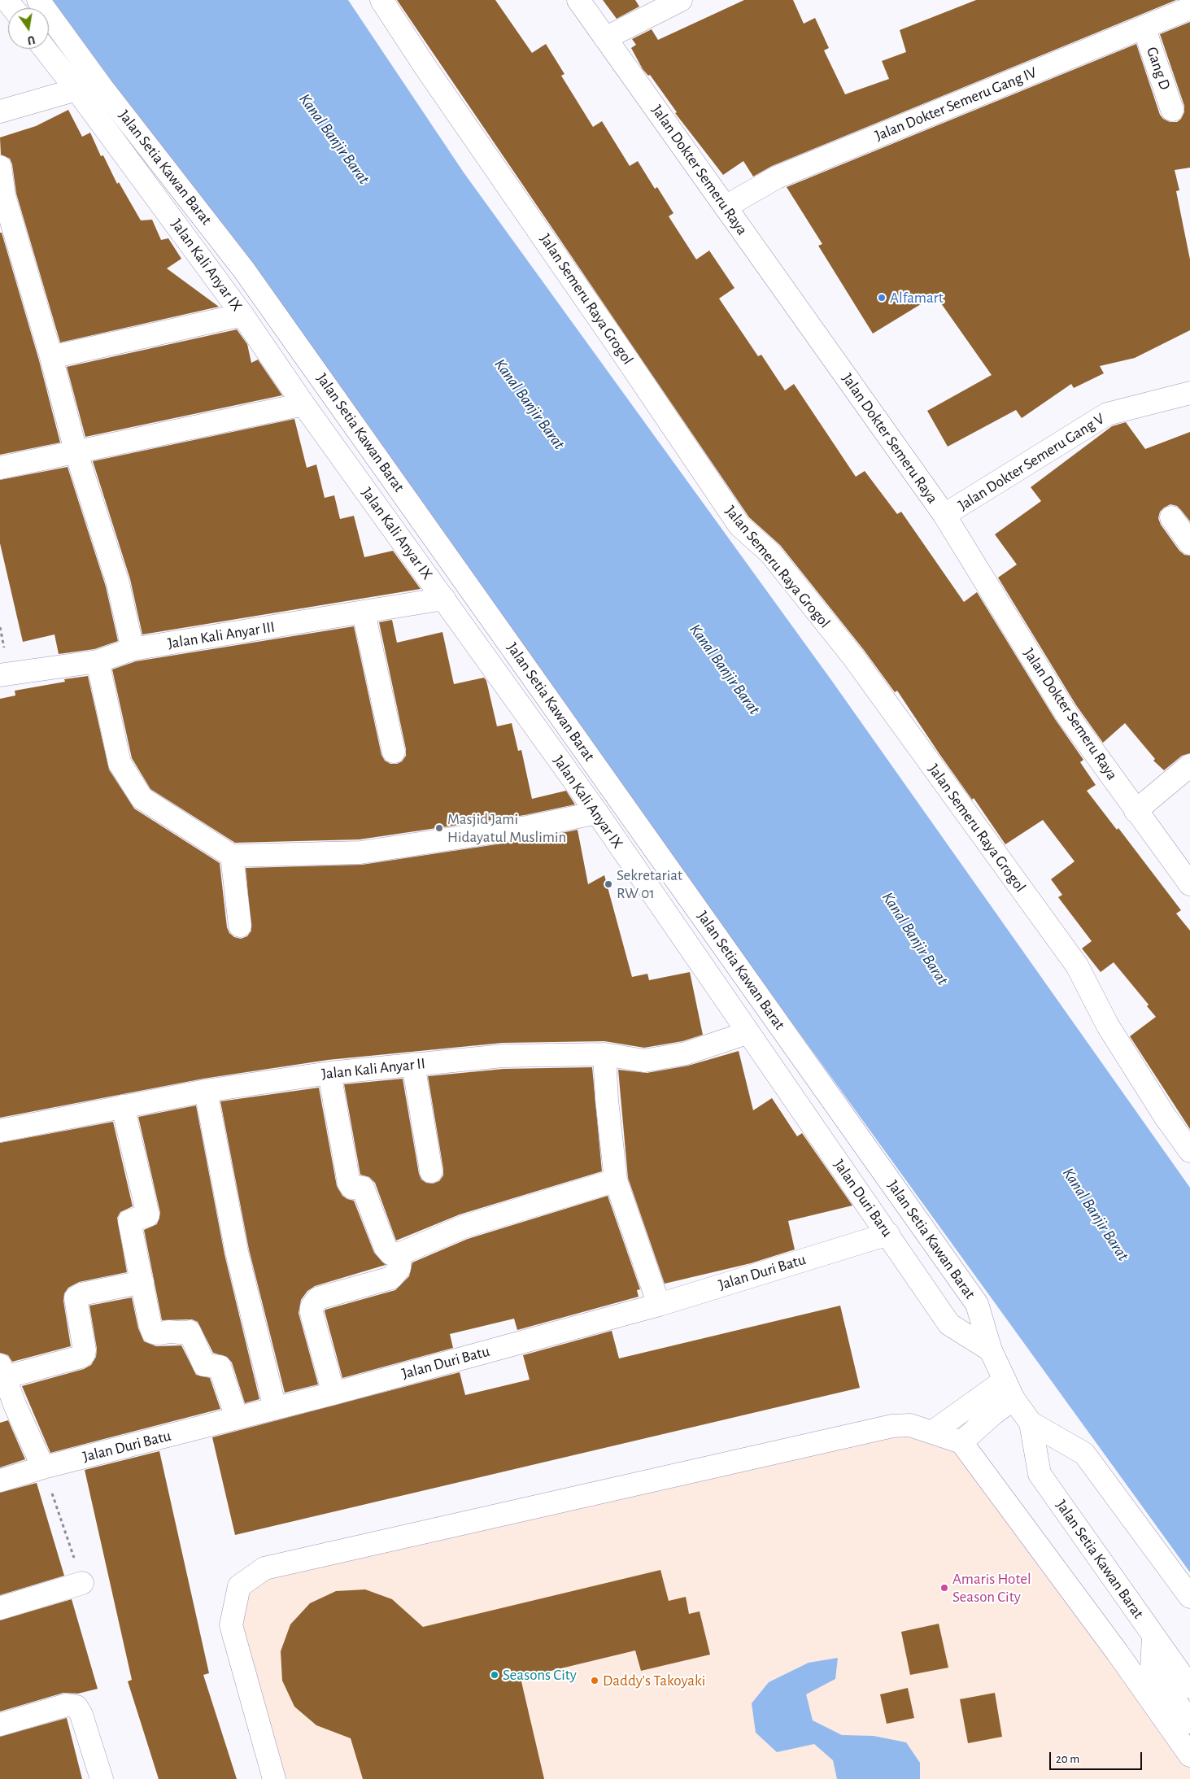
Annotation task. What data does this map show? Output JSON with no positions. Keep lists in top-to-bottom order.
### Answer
{
  "streets": {
    "street": [
      "Gang D",
      "Jalan Dokter Semeru Gang IV",
      "Jalan Setia Kawan Barat",
      "Jalan Dokter Semeru Raya",
      "Jalan Kali Anyar IX",
      "Jalan Semeru Raya Grogol",
      "Jalan Dokter Semeru Gang V",
      "Jalan Kali Anyar III",
      "Jalan Kali Anyar II",
      "Jalan Duri Baru",
      "Jalan Duri Batu"
    ]
  },
  "crossings": [
    ["Gang D", "Jalan Dokter Semeru Gang IV"],
    ["Jalan Dokter Semeru Gang IV", "Jalan Dokter Semeru Raya"],
    ["Jalan Setia Kawan Barat", "Jalan Duri Baru"],
    ["Jalan Dokter Semeru Raya", "Jalan Dokter Semeru Gang V"],
    ["Jalan Kali Anyar IX", "Jalan Kali Anyar III"],
    ["Jalan Kali Anyar IX", "Jalan Kali Anyar II"],
    ["Jalan Kali Anyar IX", "Jalan Duri Baru"],
    ["Jalan Kali Anyar II", "Jalan Duri Baru"],
    ["Jalan Duri Baru", "Jalan Duri Batu"]
  ],
  "water": ["Kanal Banjir Barat"],
  "places": [
    "Alfamart",
    "Masjid Jami Hidayatul Muslimin",
    "Sekretariat RW 01",
    "Amaris Hotel Season City",
    "Seasons City",
    "Daddy's Takoyaki"
  ],
  "scale_bar": "20 m",
  "north": "bottom"
}
